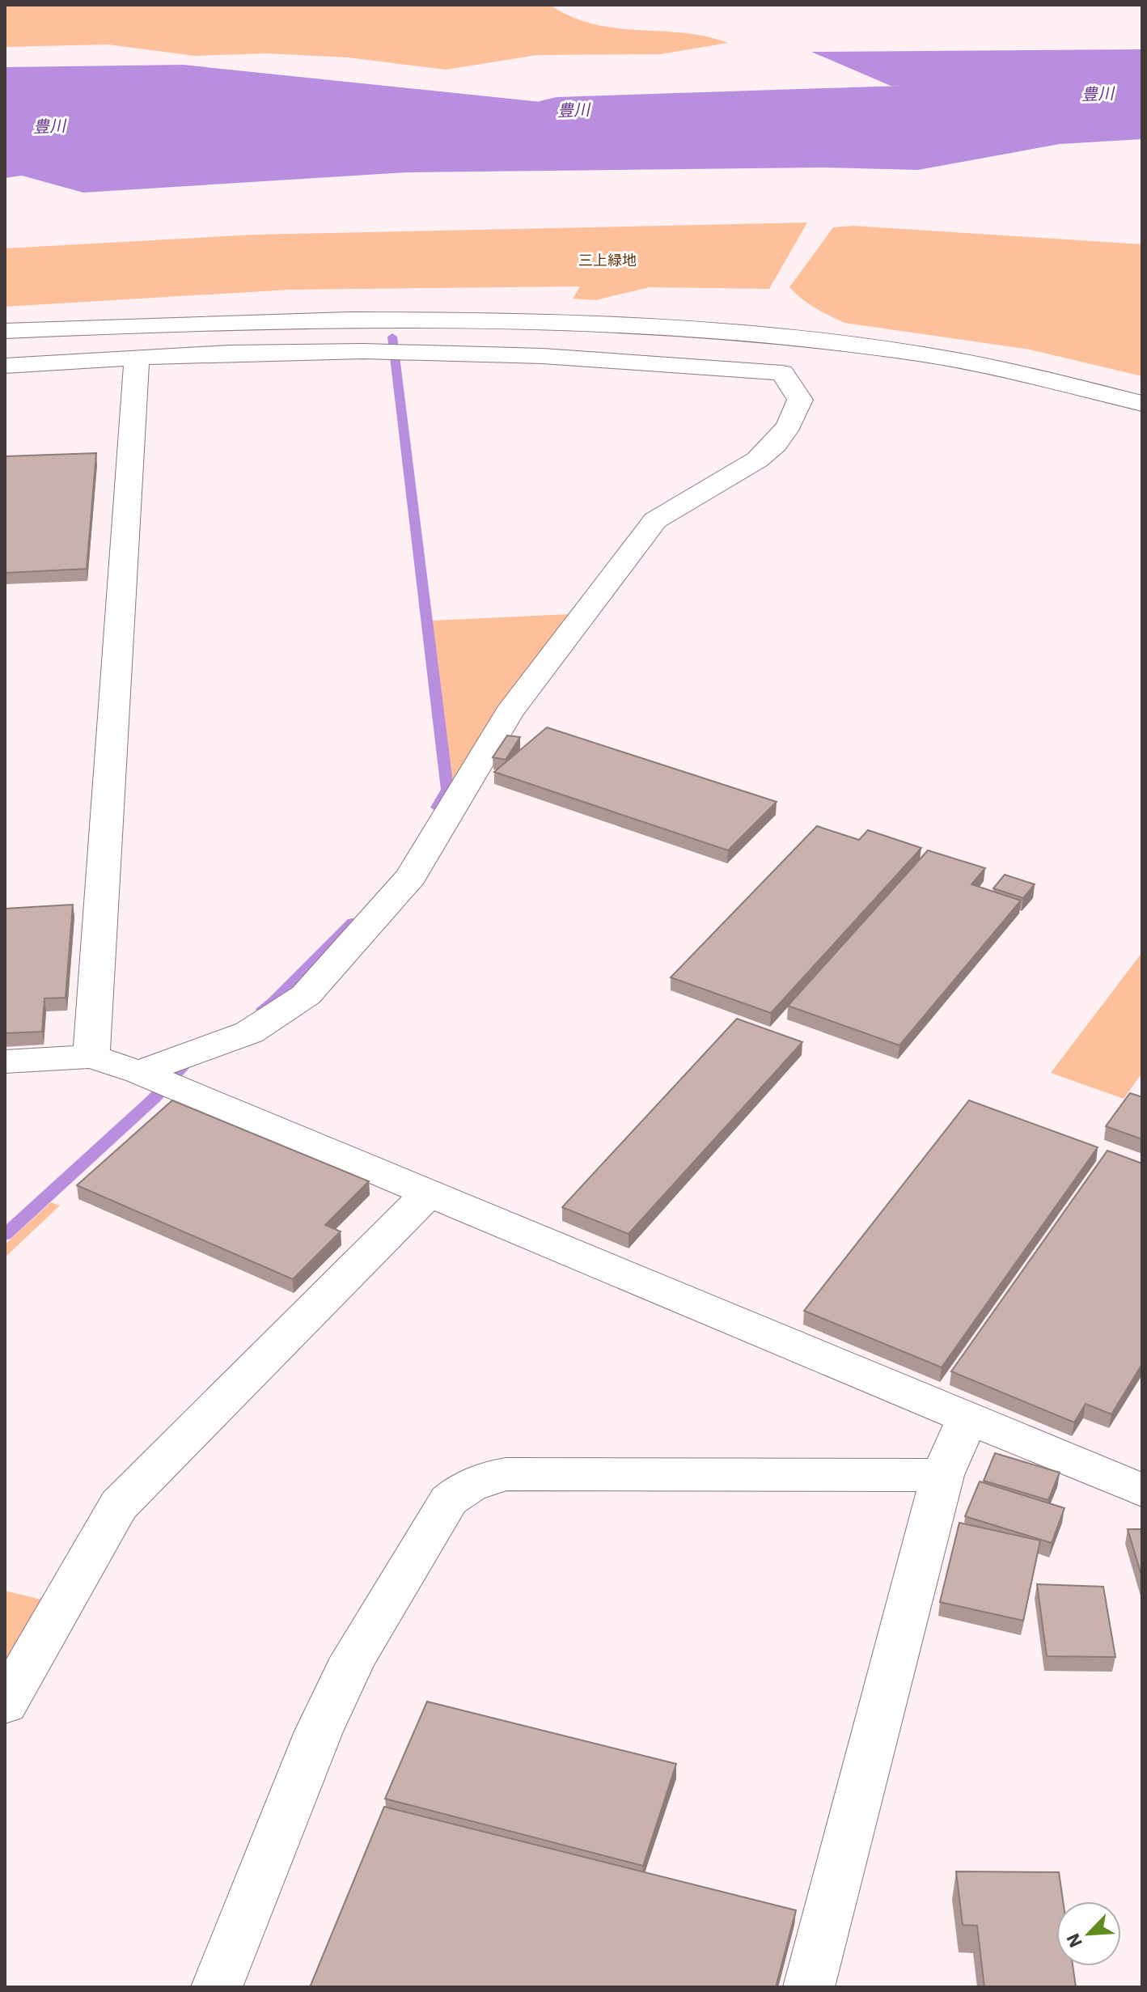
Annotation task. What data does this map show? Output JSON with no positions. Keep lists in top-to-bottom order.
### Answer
{
  "water": ["豊川"],
  "parks": ["三上緑地"],
  "north": "bottom left"
}
